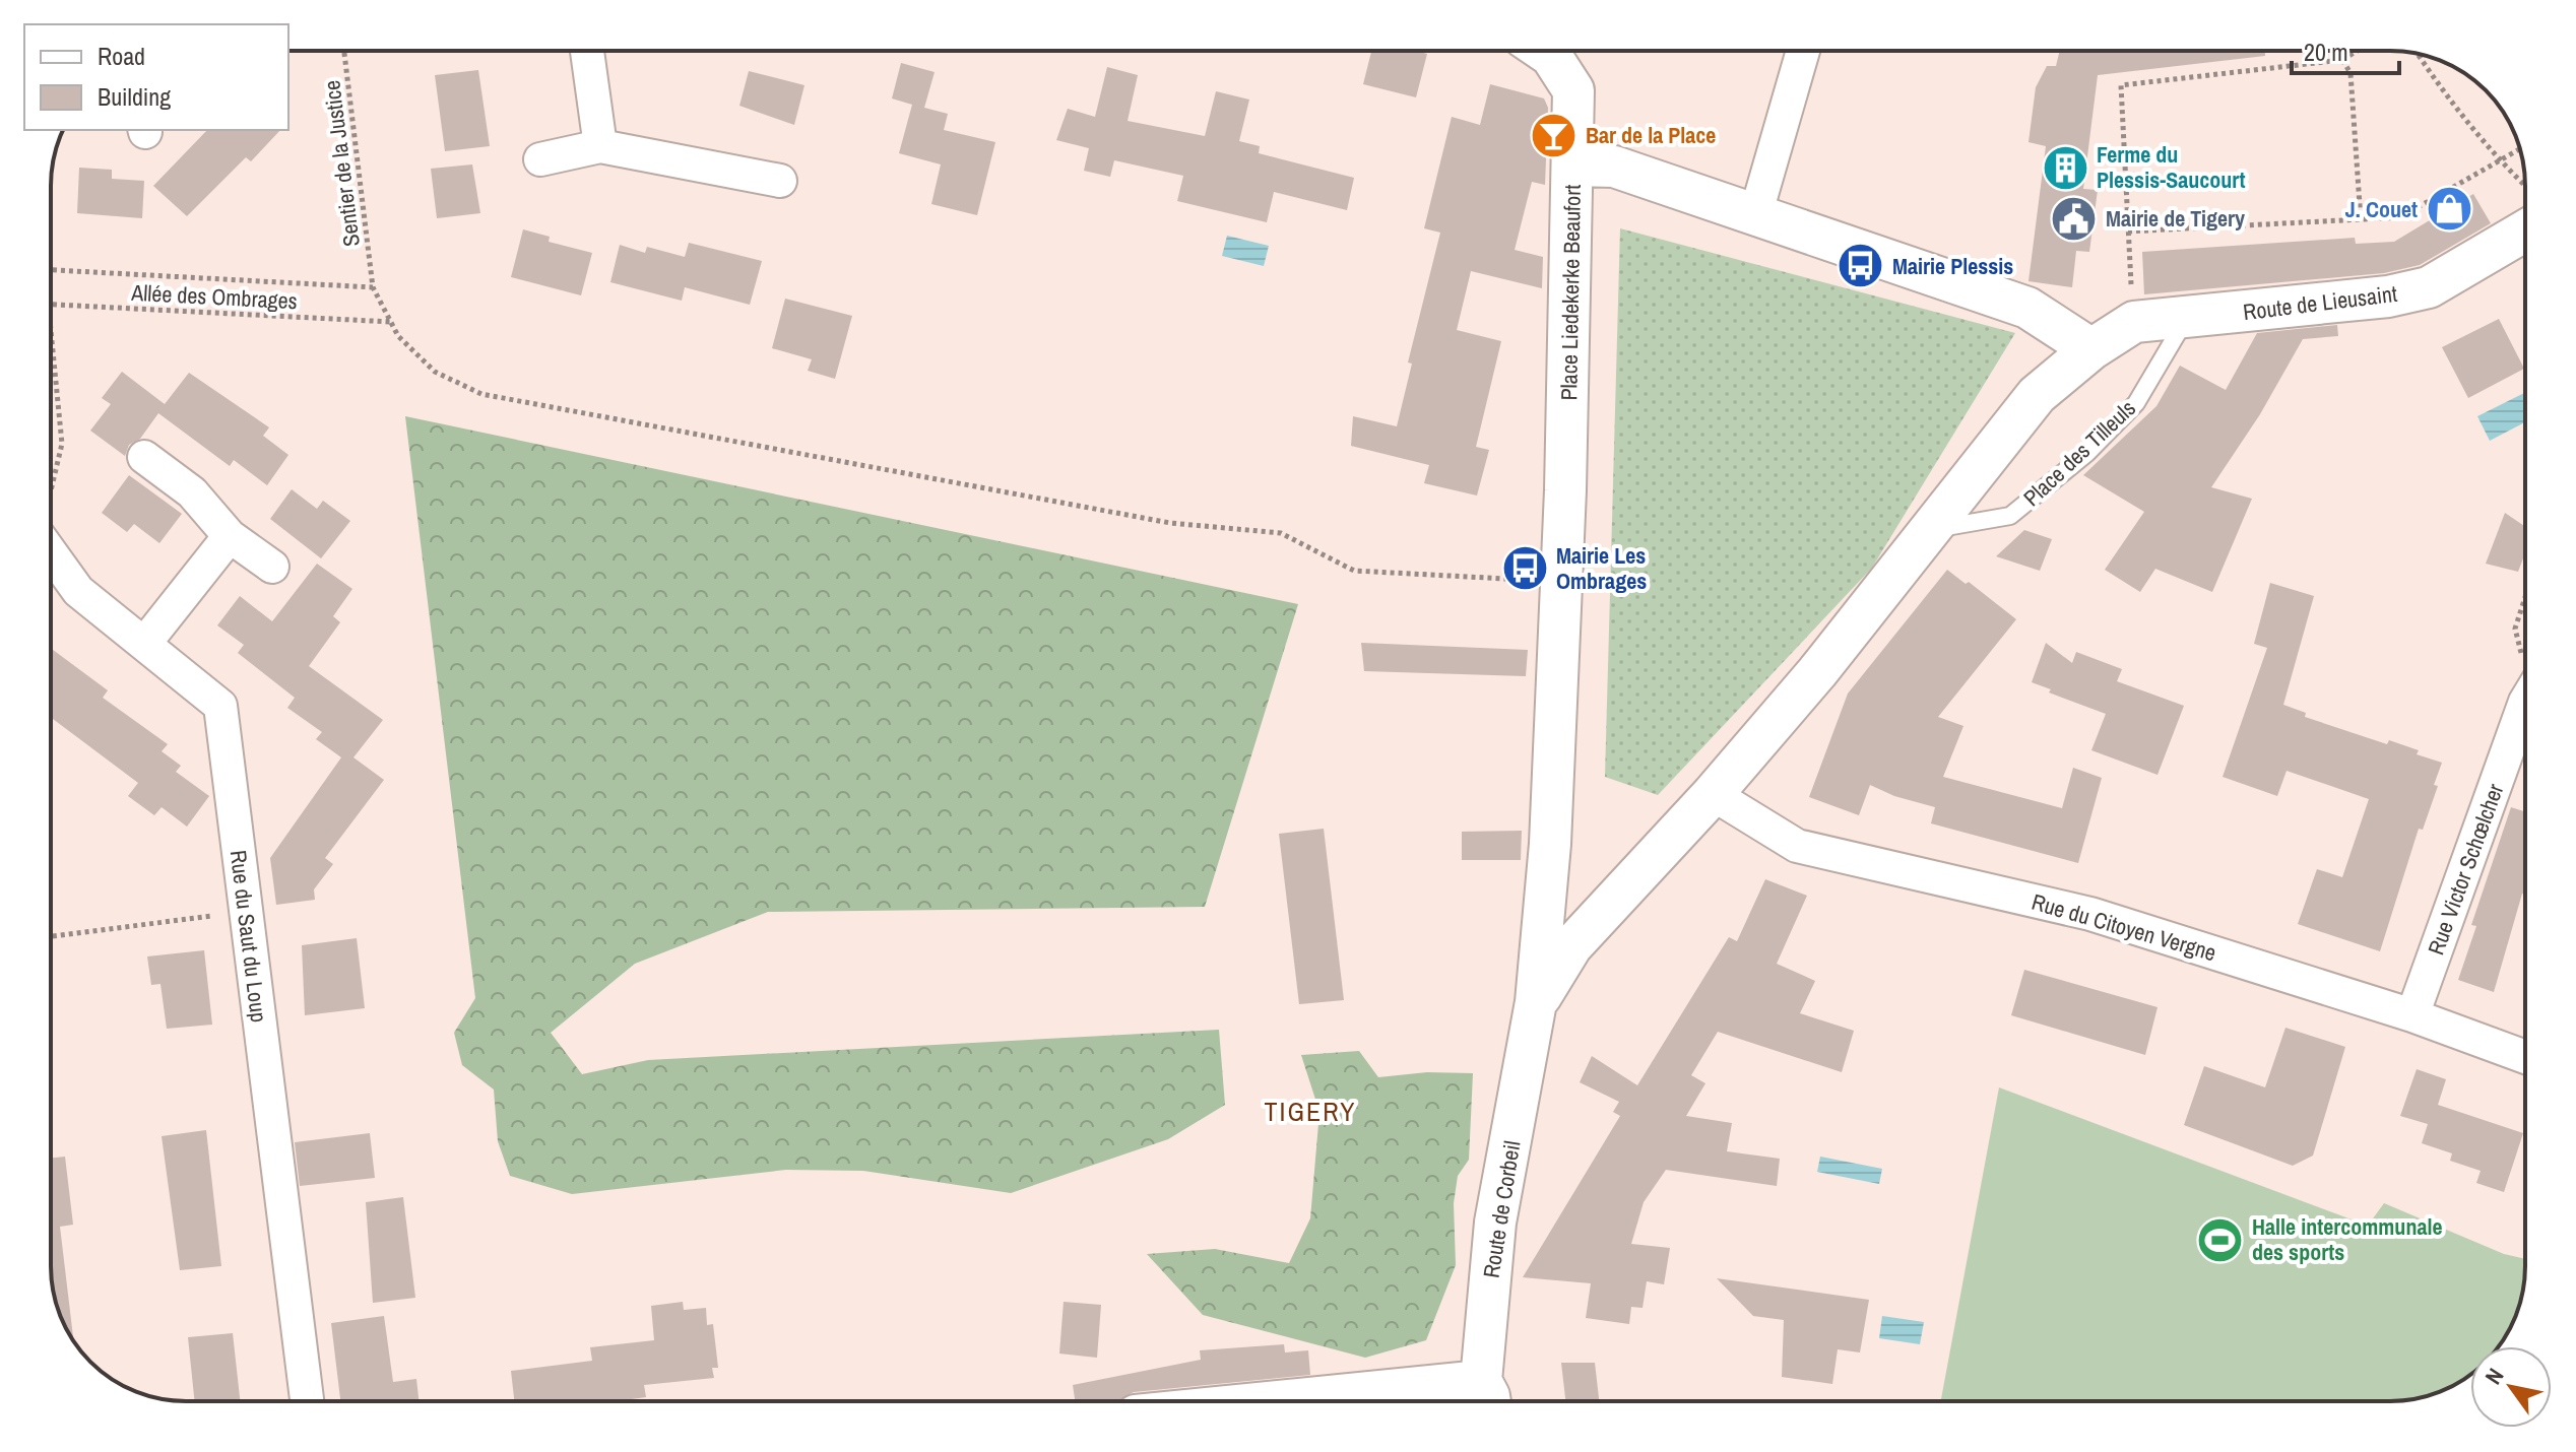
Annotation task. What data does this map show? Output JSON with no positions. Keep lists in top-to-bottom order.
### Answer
{
  "streets": {
    "street": [
      "Place Liedekerke Beaufort",
      "Route de Lieusaint",
      "Rue Victor Schœlcher",
      "Rue du Citoyen Vergne",
      "Rue du Saut du Loup",
      "Route de Corbeil"
    ],
    "lane": ["Place des Tilleuls"],
    "path": ["Sentier de la Justice", "Allée des Ombrages"]
  },
  "crossings": [
    ["Sentier de la Justice", "Allée des Ombrages"],
    ["Place Liedekerke Beaufort", "Route de Lieusaint"],
    ["Place Liedekerke Beaufort", "Route de Corbeil"],
    ["Route de Lieusaint", "Place des Tilleuls"],
    ["Rue Victor Schœlcher", "Rue du Citoyen Vergne"]
  ],
  "districts": ["TIGERY"],
  "places": {
    "bar": ["Bar de la Place"],
    "building": ["Ferme du Plessis-Saucourt"],
    "shop": ["J. Couet"],
    "public building": ["Mairie de Tigery"],
    "bus stop": ["Mairie Plessis", "Mairie Les Ombrages"],
    "sports": ["Halle intercommunale des sports"]
  },
  "legend": ["Road", "Building"],
  "scale_bar": "20 m",
  "north": "top left"
}
